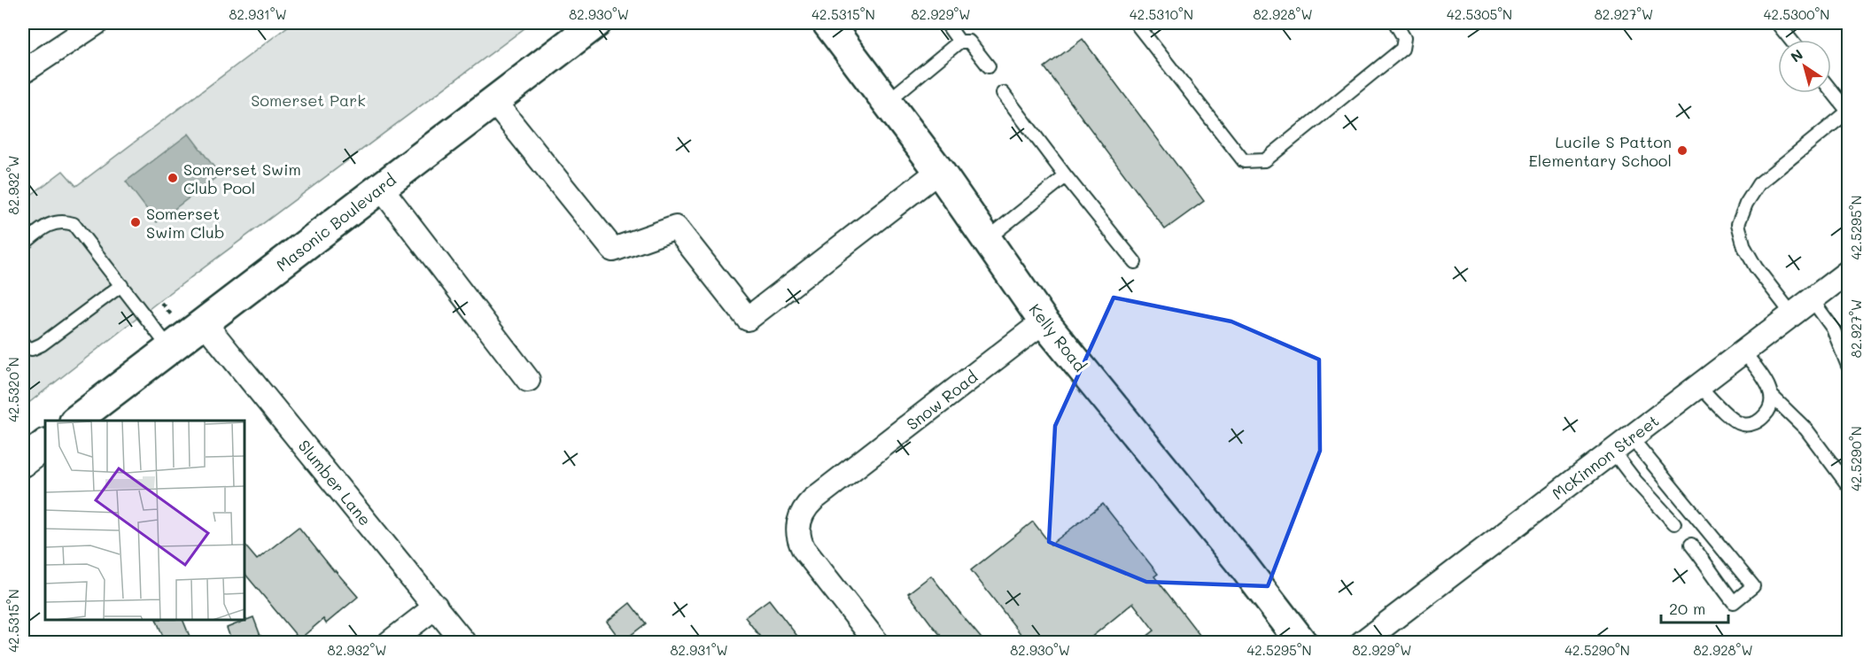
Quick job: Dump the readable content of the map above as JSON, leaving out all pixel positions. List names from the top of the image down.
{
  "streets": {
    "street": [
      "Masonic Boulevard",
      "Kelly Road",
      "Snow Road",
      "McKinnon Street",
      "Slumber Lane"
    ]
  },
  "crossings": [
    ["Masonic Boulevard", "Slumber Lane"],
    ["Kelly Road", "Snow Road"]
  ],
  "parks": ["Somerset Park"],
  "places": ["Lucile S Patton Elementary School", "Somerset Swim Club Pool", "Somerset Swim Club"],
  "scale_bar": "20 m",
  "north": "top left",
  "coordinates": [
    "82.931°W",
    "82.930°W",
    "42.5315°N",
    "82.929°W",
    "42.5310°N",
    "82.928°W",
    "42.5305°N",
    "82.927°W",
    "42.5300°N",
    "82.932°W",
    "42.5295°N",
    "42.5320°N",
    "42.5290°N"
  ]
}
